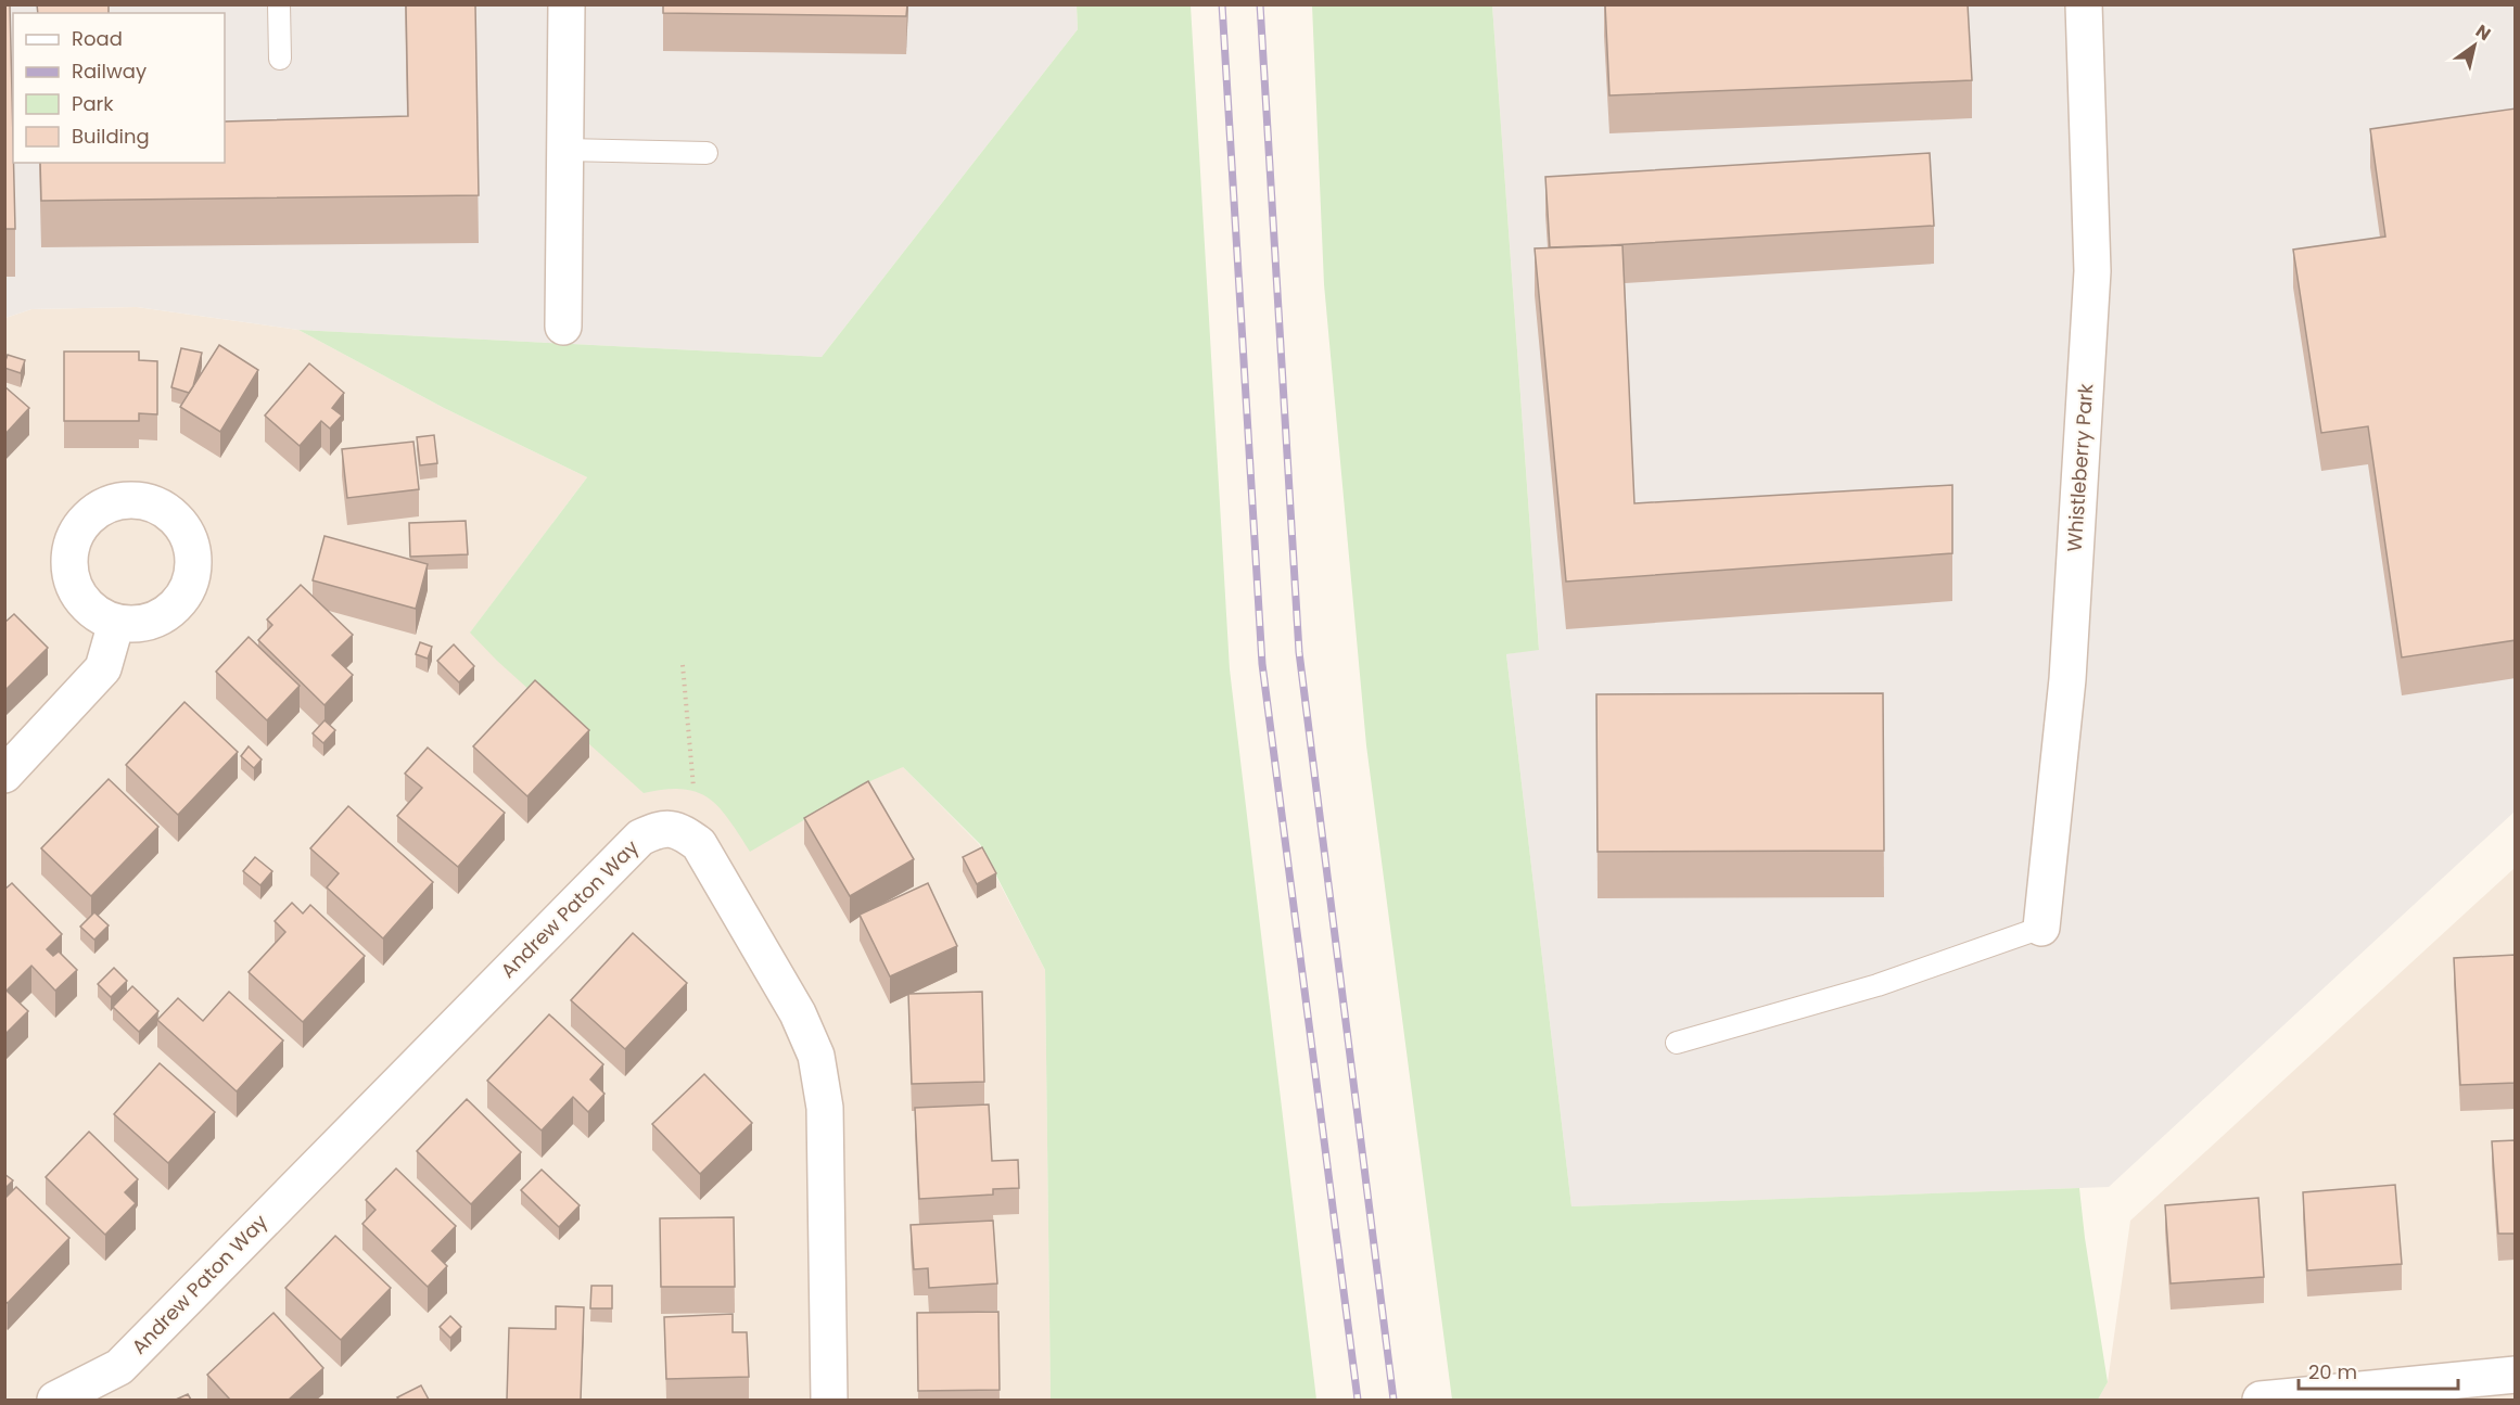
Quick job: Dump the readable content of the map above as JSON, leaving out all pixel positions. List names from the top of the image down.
{
  "streets": {
    "street": ["Whistleberry Park", "Andrew Paton Way"]
  },
  "legend": [
    "Road",
    "Railway",
    "Park",
    "Building"
  ],
  "scale_bar": "20 m",
  "north": "top right"
}
